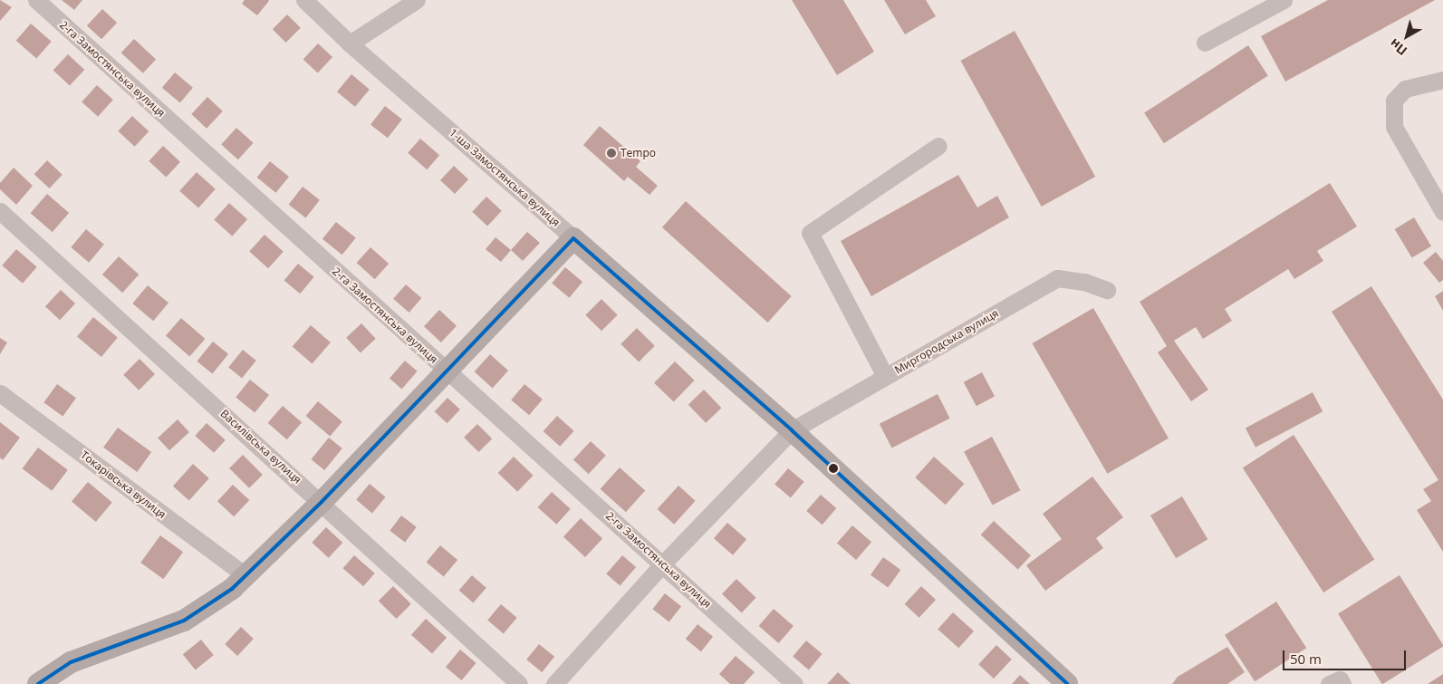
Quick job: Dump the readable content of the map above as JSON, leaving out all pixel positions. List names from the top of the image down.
{
  "streets": {
    "main road": ["1-ша Замостянська вулиця"],
    "street": [
      "2-га Замостянська вулиця",
      "Миргородська вулиця",
      "Василівська вулиця",
      "Токарівська вулиця"
    ]
  },
  "crossings": [
    ["2-га Замостянська вулиця", "Миргородська вулиця"],
    ["1-ша Замостянська вулиця", "Миргородська вулиця"]
  ],
  "places": ["Tempo"],
  "scale_bar": "50 m",
  "north": "bottom left"
}
